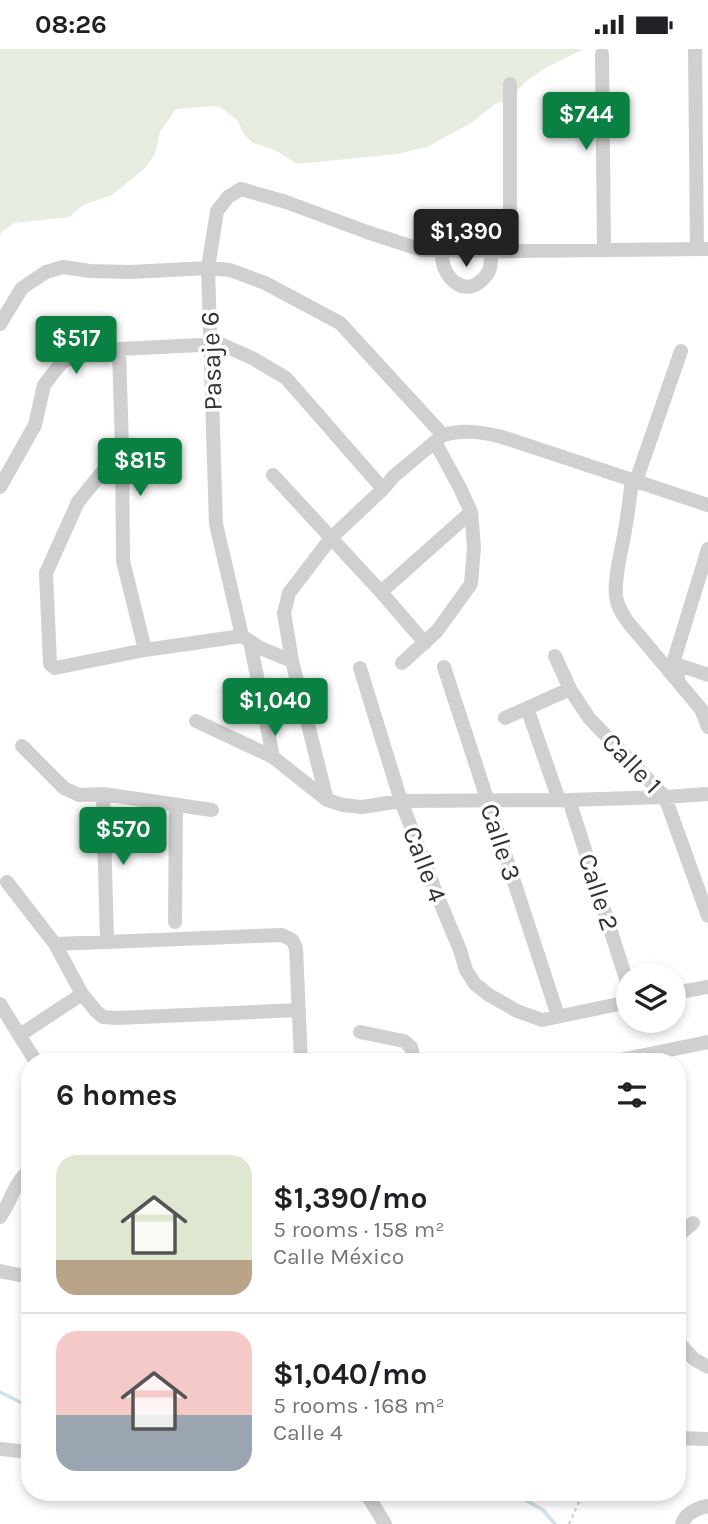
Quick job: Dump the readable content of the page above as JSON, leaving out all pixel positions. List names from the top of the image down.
{
  "streets": {
    "street": [
      "Pasaje 6",
      "Calle 1",
      "Calle 3",
      "Calle 4",
      "Calle 2"
    ]
  },
  "crossings": [
    ["Calle 3", "Calle 4"]
  ],
  "page": {
    "status": "08:26",
    "price": [
      "$744",
      "$1,390",
      "$517",
      "$815",
      "$1,040",
      "$570"
    ],
    "heading": "6 homes",
    "list": [
      {
        "name": "$1,390/mo",
        "note": "5 rooms · 158 m² · Calle México"
      },
      {
        "name": "$1,040/mo",
        "note": "5 rooms · 168 m² · Calle 4"
      }
    ]
  }
}
